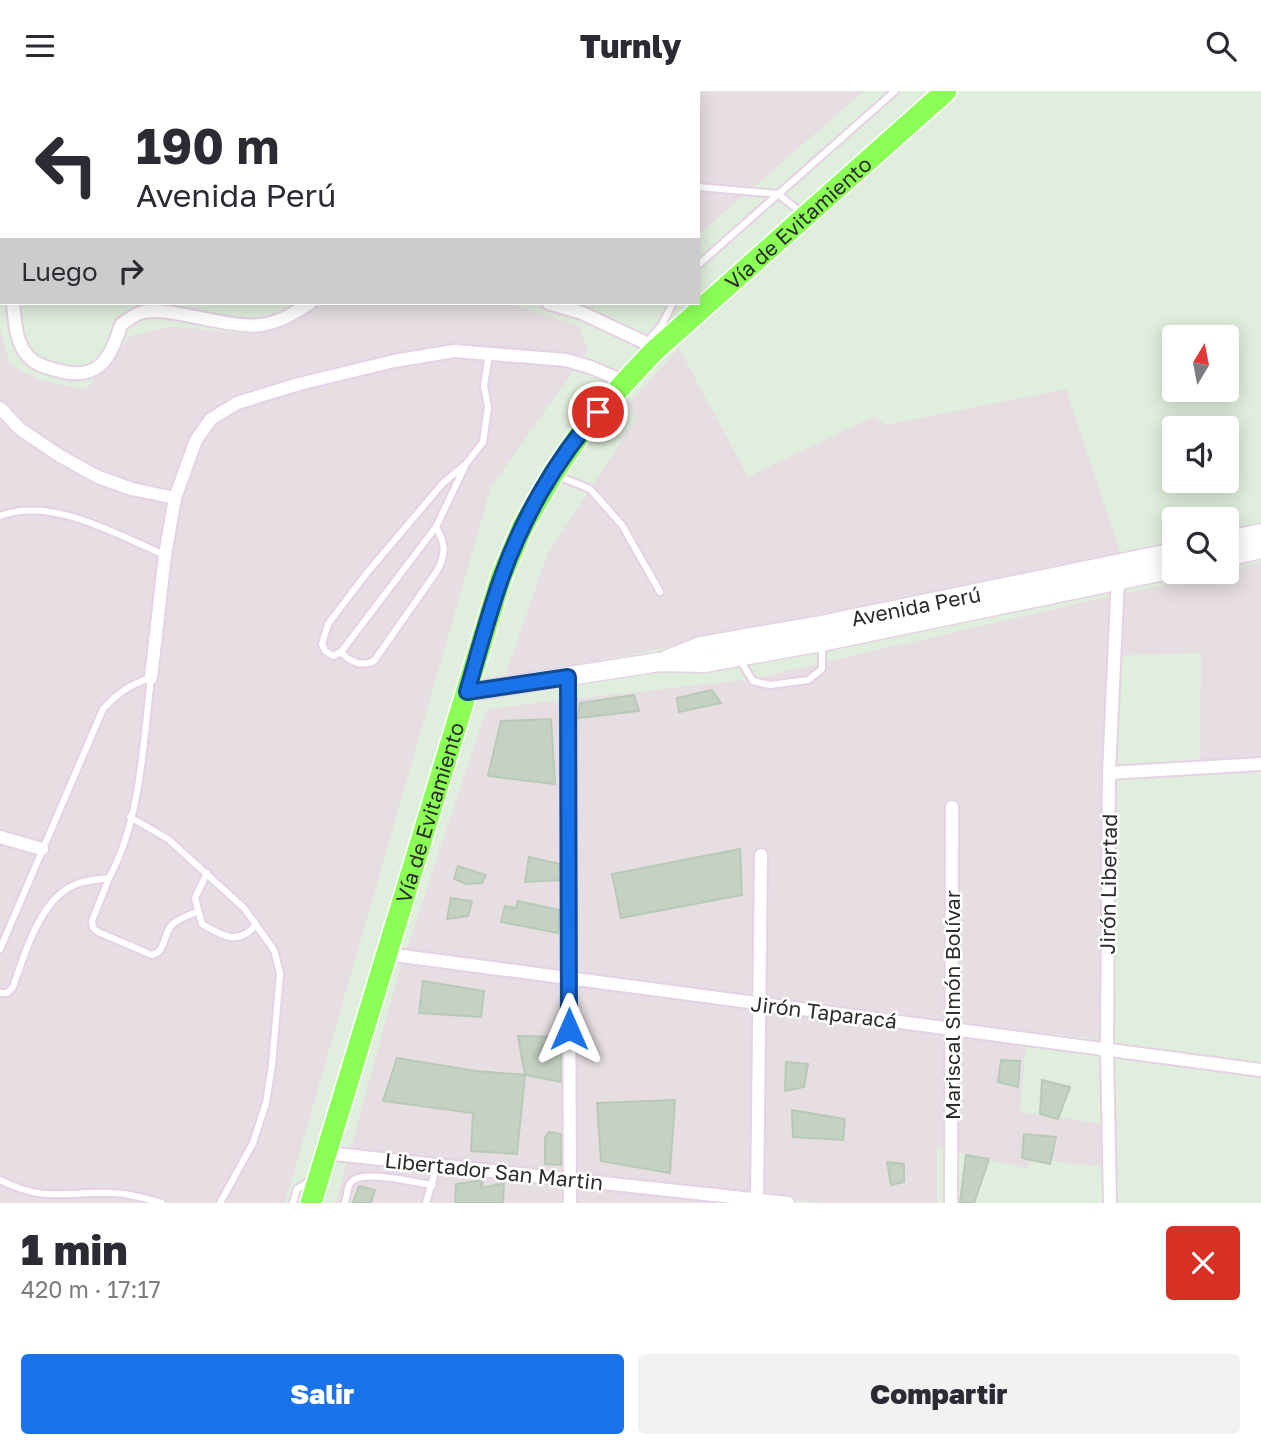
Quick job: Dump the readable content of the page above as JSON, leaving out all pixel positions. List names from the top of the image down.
{
  "streets": {
    "highway": ["Vía de Evitamiento"],
    "main road": ["Avenida Perú"],
    "street": [
      "Jirón Libertad",
      "Mariscal SImón Bolívar",
      "Jirón Taparacá",
      "Libertador San Martin"
    ]
  },
  "crossings": [
    ["Vía de Evitamiento", "Avenida Perú"],
    ["Vía de Evitamiento", "Jirón Taparacá"],
    ["Vía de Evitamiento", "Libertador San Martin"],
    ["Avenida Perú", "Jirón Libertad"],
    ["Jirón Libertad", "Jirón Taparacá"],
    ["Mariscal SImón Bolívar", "Jirón Taparacá"]
  ],
  "north": "top",
  "page": {
    "header": "Turnly",
    "turn": ["190 m", "Avenida Perú"],
    "then": "Luego",
    "heading": ["1 min", "420 m · 17:17"],
    "buttons": ["Salir", "Compartir"]
  }
}
